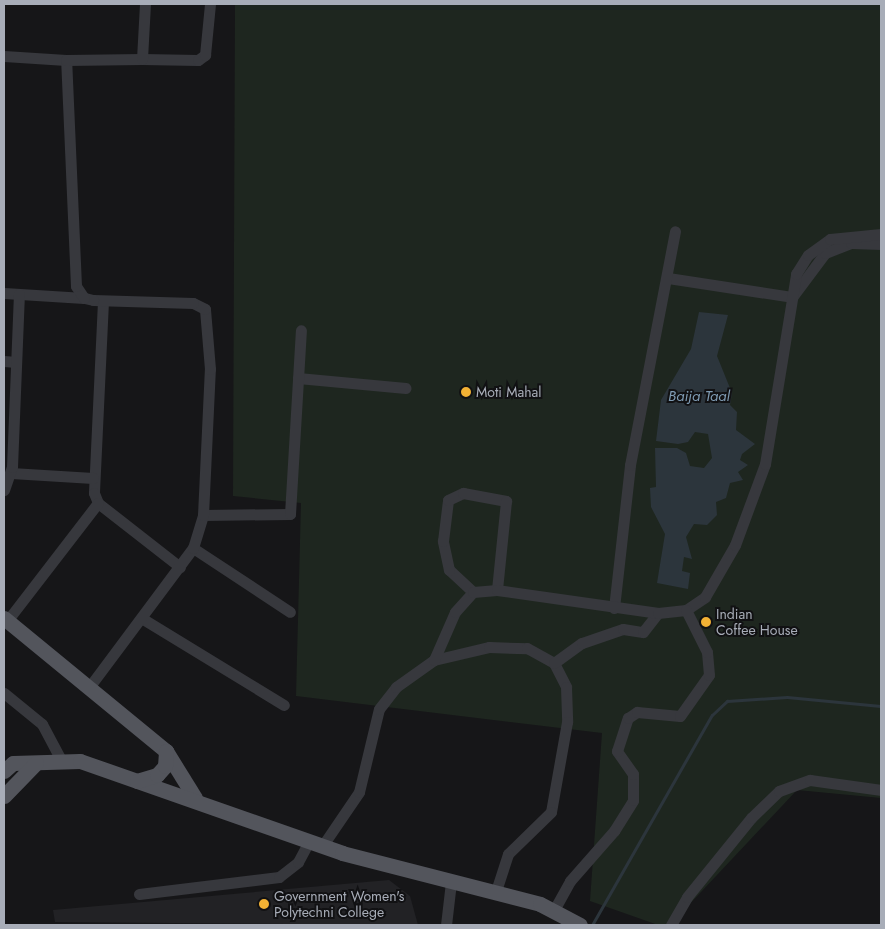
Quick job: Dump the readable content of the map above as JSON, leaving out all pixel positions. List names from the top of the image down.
{
  "water": ["Baija Taal"],
  "places": ["Moti Mahal", "Indian Coffee House", "Government Women's Polytechni College"]
}
